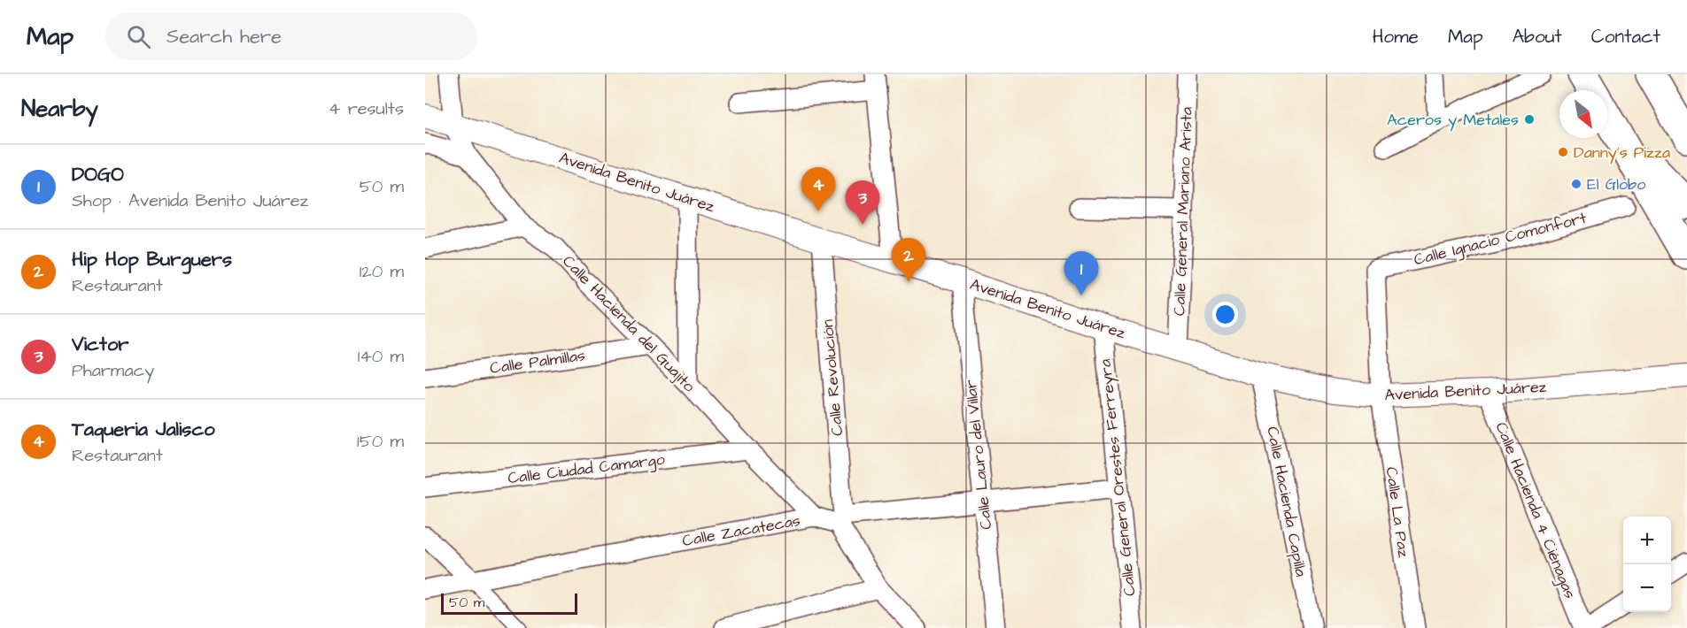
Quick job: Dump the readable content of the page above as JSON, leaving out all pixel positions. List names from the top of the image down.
{
  "streets": {
    "street": [
      "Avenida Benito Juárez",
      "Calle General Mariano Arista",
      "Calle Ignacio Comonfort",
      "Calle Hacienda del Guajito",
      "Calle Palmillas",
      "Calle Revolución",
      "Calle Lauro del Villar",
      "Calle Ciudad Camargo",
      "Calle General Orestes Ferreyra",
      "Calle Hacienda Capilla",
      "Calle Hacienda 4 Ciénagas",
      "Calle La Paz",
      "Calle Zacatecas"
    ]
  },
  "crossings": [
    ["Avenida Benito Juárez", "Calle General Mariano Arista"],
    ["Avenida Benito Juárez", "Calle Hacienda del Guajito"],
    ["Avenida Benito Juárez", "Calle Revolución"],
    ["Avenida Benito Juárez", "Calle Lauro del Villar"],
    ["Avenida Benito Juárez", "Calle General Orestes Ferreyra"],
    ["Avenida Benito Juárez", "Calle Hacienda Capilla"],
    ["Avenida Benito Juárez", "Calle Hacienda 4 Ciénagas"],
    ["Avenida Benito Juárez", "Calle La Paz"],
    ["Calle Ignacio Comonfort", "Calle La Paz"],
    ["Calle Hacienda del Guajito", "Calle Palmillas"],
    ["Calle Hacienda del Guajito", "Calle Ciudad Camargo"],
    ["Calle Hacienda del Guajito", "Calle Zacatecas"],
    ["Calle Revolución", "Calle Zacatecas"],
    ["Calle Lauro del Villar", "Calle Zacatecas"],
    ["Calle General Orestes Ferreyra", "Calle Zacatecas"]
  ],
  "places": ["Aceros y Metales", "Danny's Pizza", "El Globo"],
  "scale_bar": "50 m",
  "north": "bottom right",
  "page": {
    "header": "Map",
    "search": "Search here",
    "nav": [
      "Home",
      "Map",
      "About",
      "Contact"
    ],
    "heading": ["Nearby", "4 results"],
    "list": [
      {
        "mark": "1",
        "name": "DOGO",
        "note": "Shop · Avenida Benito Juárez",
        "value": "50 m"
      },
      {
        "mark": "2",
        "name": "Hip Hop Burguers",
        "note": "Restaurant",
        "value": "120 m"
      },
      {
        "mark": "3",
        "name": "Victor",
        "note": "Pharmacy",
        "value": "140 m"
      },
      {
        "mark": "4",
        "name": "Taqueria Jalisco",
        "note": "Restaurant",
        "value": "150 m"
      }
    ],
    "pins": [
      "4",
      "3",
      "2",
      "1"
    ],
    "map_buttons": ["+", "−"],
    "scale": "50 m"
  }
}
